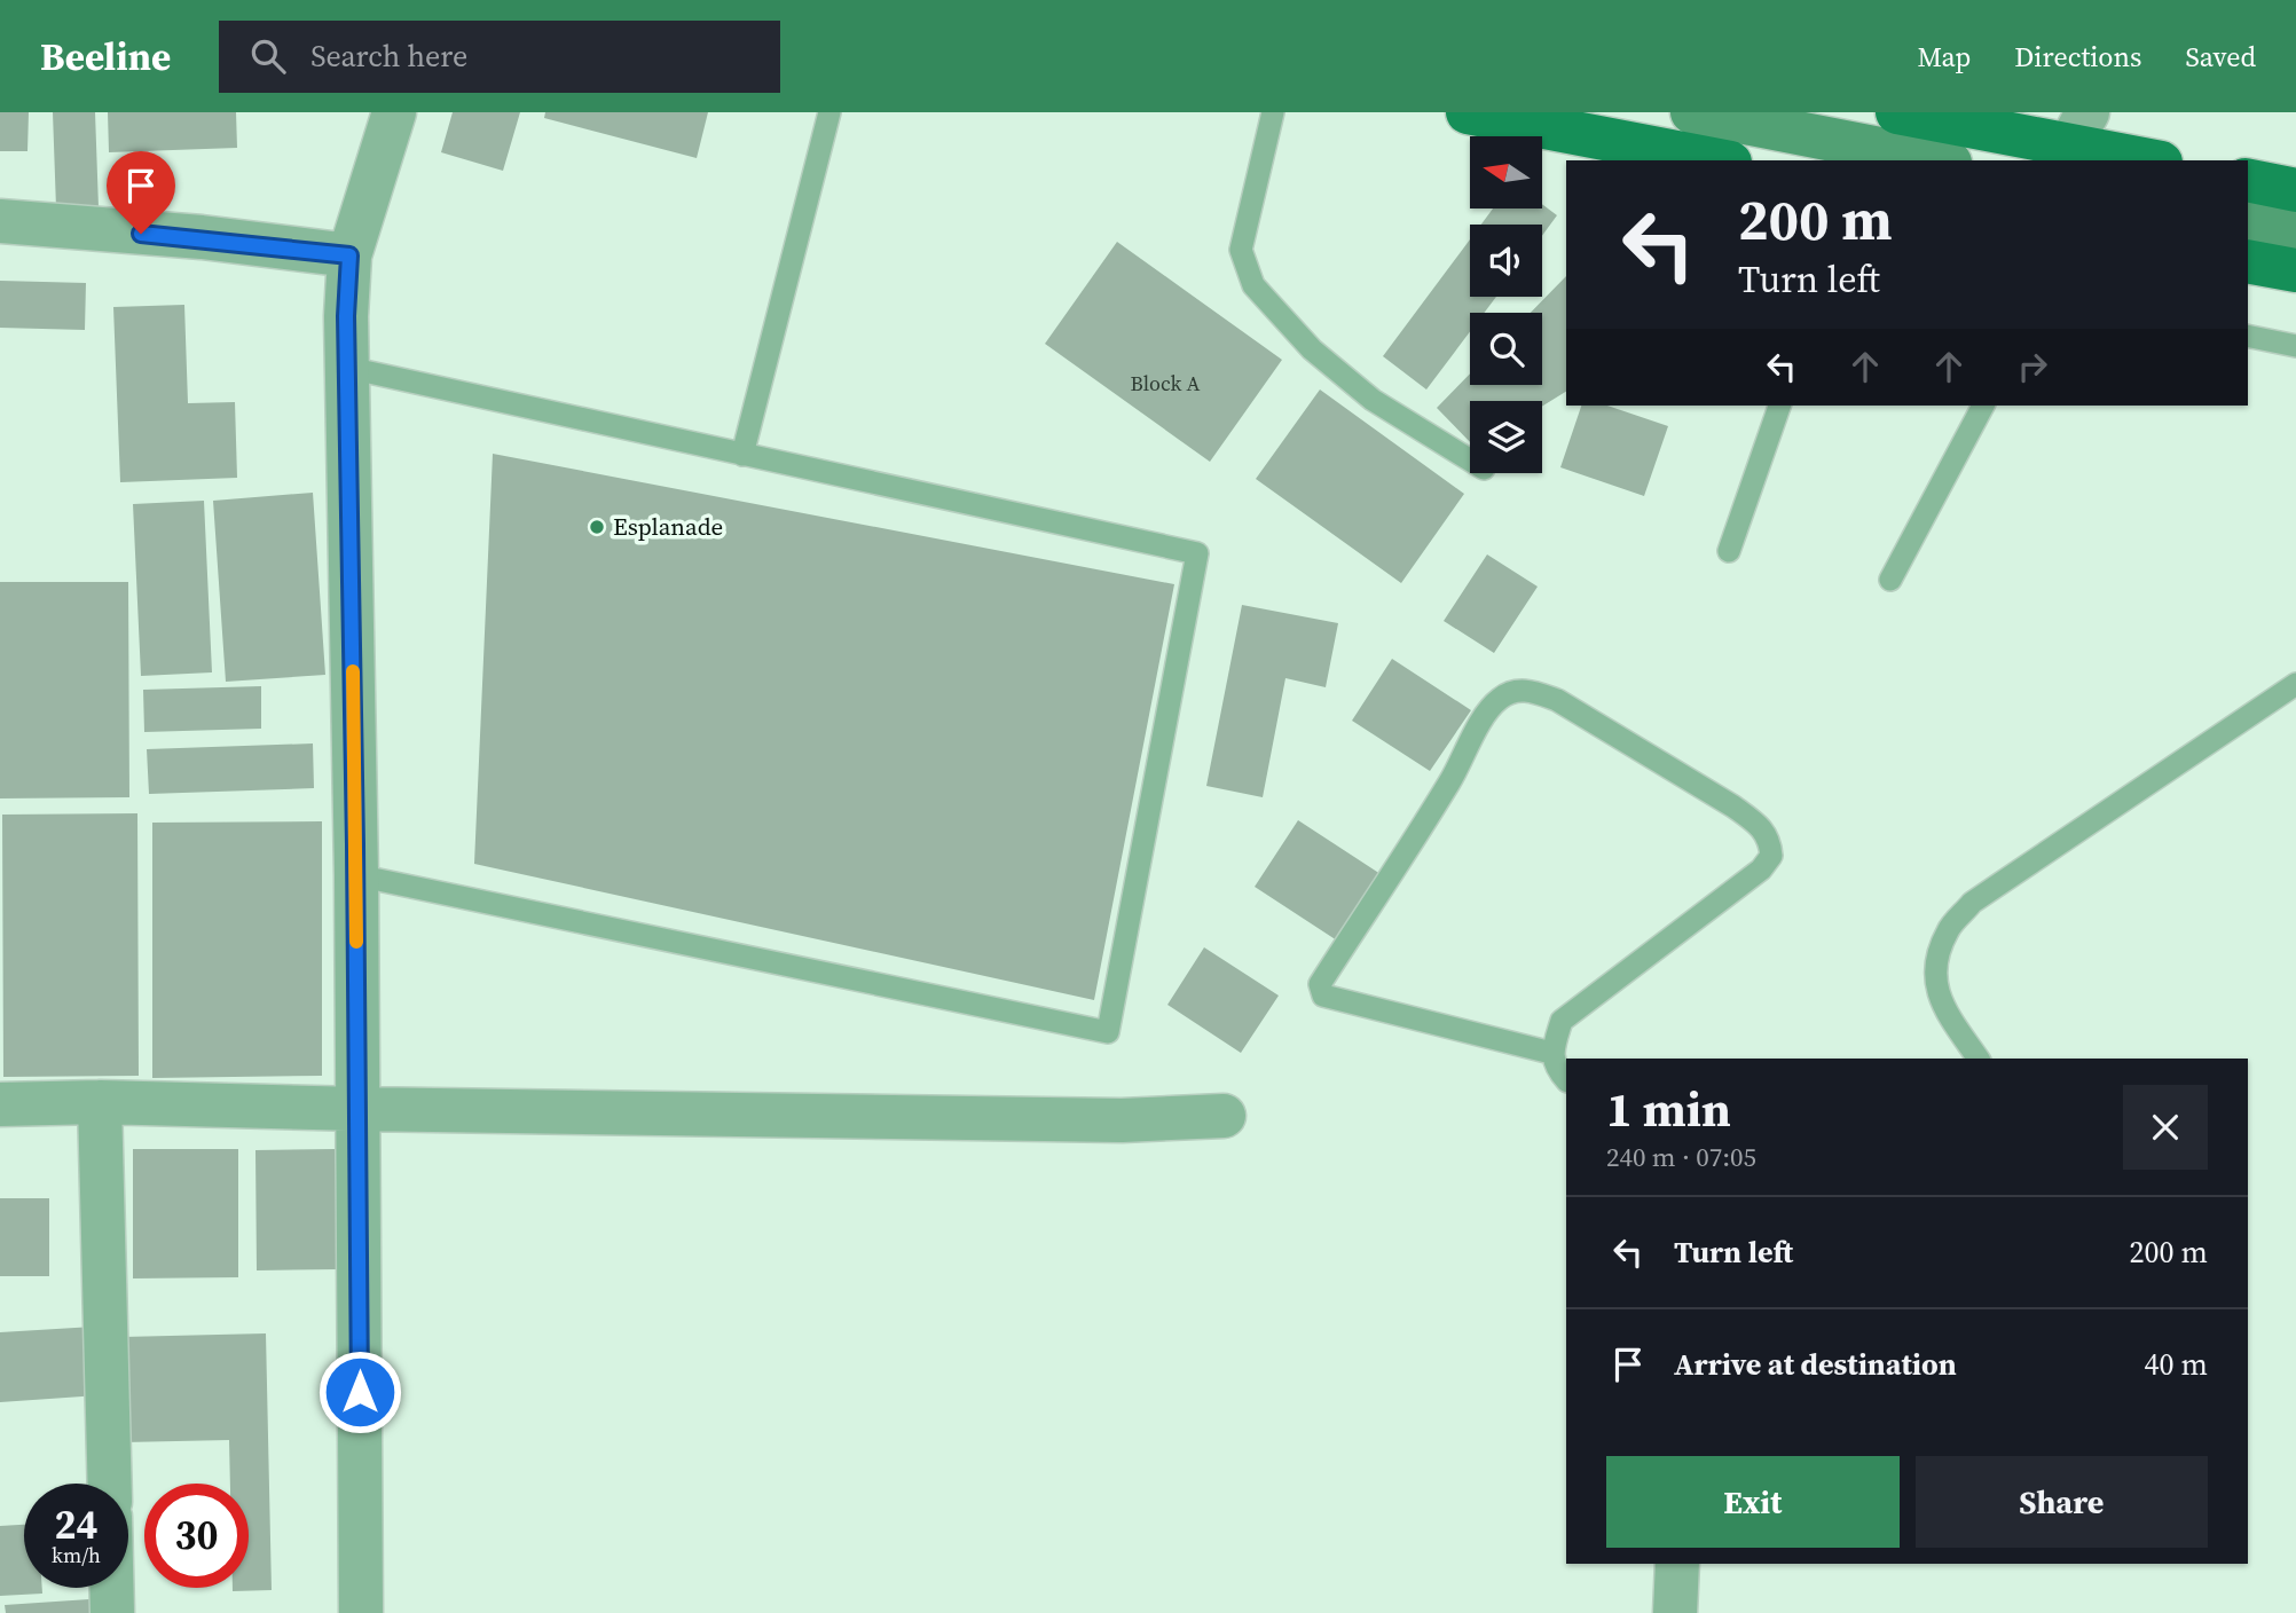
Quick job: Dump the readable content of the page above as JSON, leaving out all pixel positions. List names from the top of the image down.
{
  "places": ["Esplanade"],
  "house_numbers": ["Block A"],
  "north": "left",
  "page": {
    "header": "Beeline",
    "search": "Search here",
    "nav": ["Map", "Directions", "Saved"],
    "turn": ["200 m", "Turn left"],
    "heading": ["1 min", "240 m · 07:05"],
    "list": [
      {
        "name": "Turn left",
        "value": "200 m"
      },
      {
        "name": "Arrive at destination",
        "value": "40 m"
      }
    ],
    "buttons": ["Exit", "Share"],
    "speed": "24 km/h",
    "limit": "30"
  }
}
